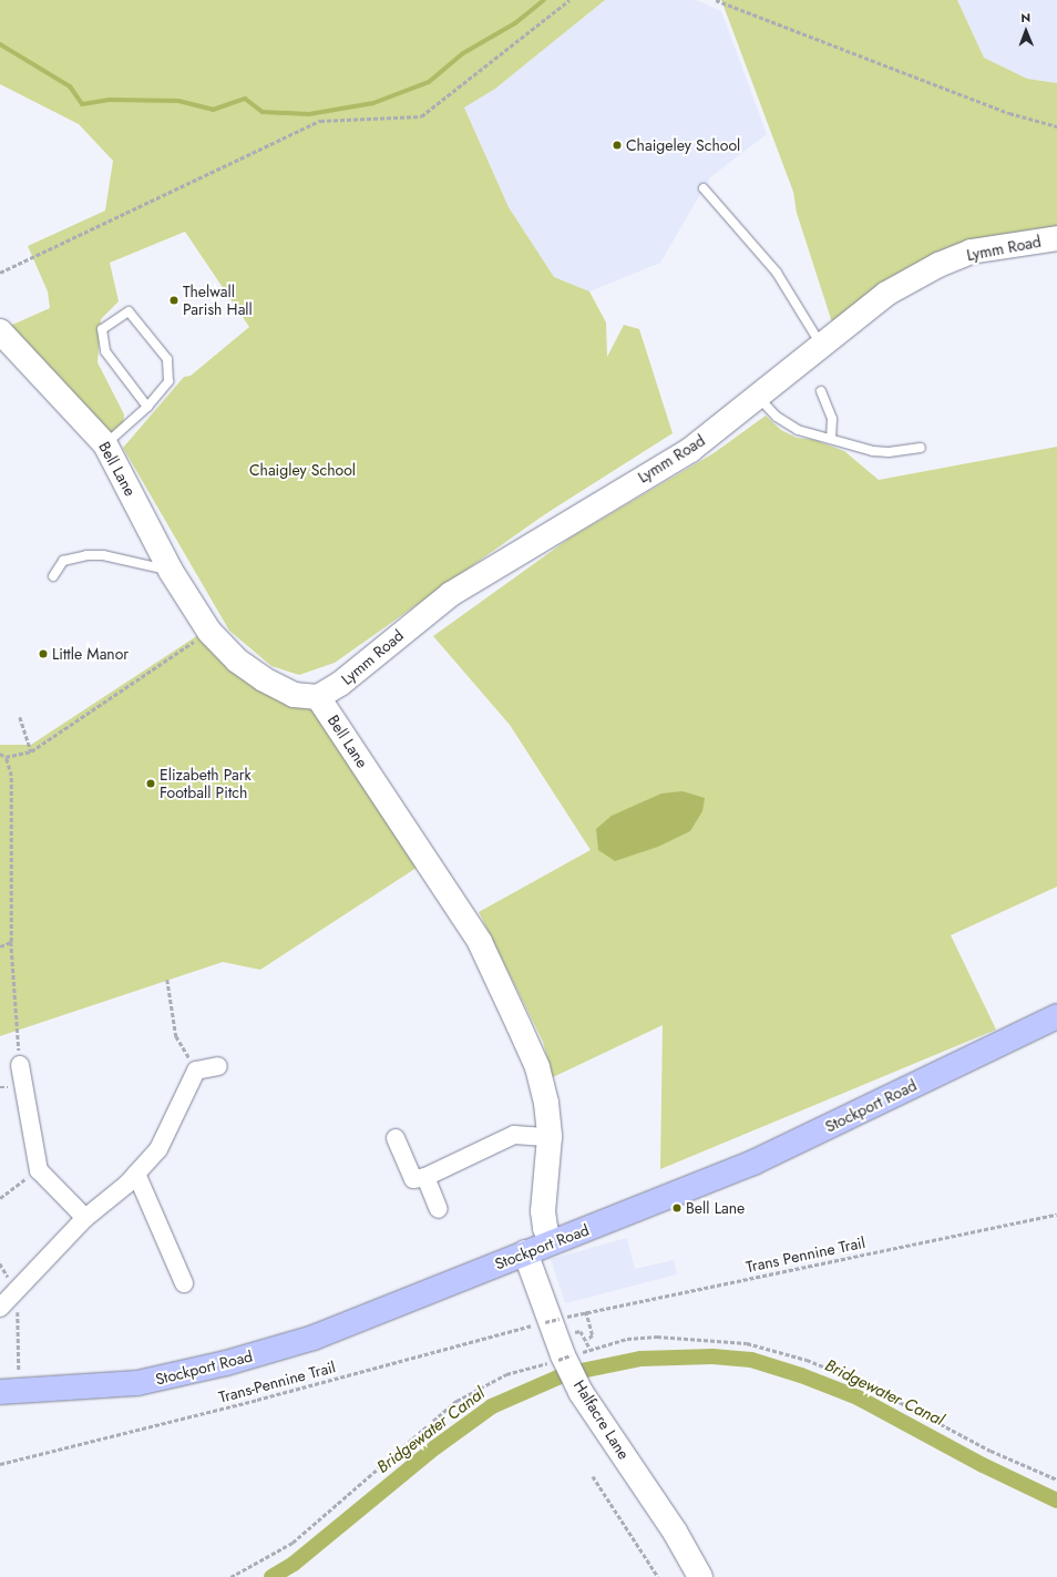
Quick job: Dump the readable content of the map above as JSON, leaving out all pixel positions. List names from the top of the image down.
{
  "streets": {
    "main road": [
      "Lymm Road",
      "Bell Lane",
      "Stockport Road",
      "Halfacre Lane"
    ],
    "path": ["Trans Pennine Trail", "Trans-Pennine Trail"]
  },
  "crossings": [
    ["Lymm Road", "Bell Lane"],
    ["Bell Lane", "Stockport Road"],
    ["Stockport Road", "Halfacre Lane"],
    ["Trans Pennine Trail", "Trans-Pennine Trail"]
  ],
  "water": ["Bridgewater Canal"],
  "parks": ["Chaigley School"],
  "places": [
    "Chaigeley School",
    "Thelwall Parish Hall",
    "Little Manor",
    "Elizabeth Park Football Pitch",
    "Bell Lane"
  ],
  "north": "top"
}
